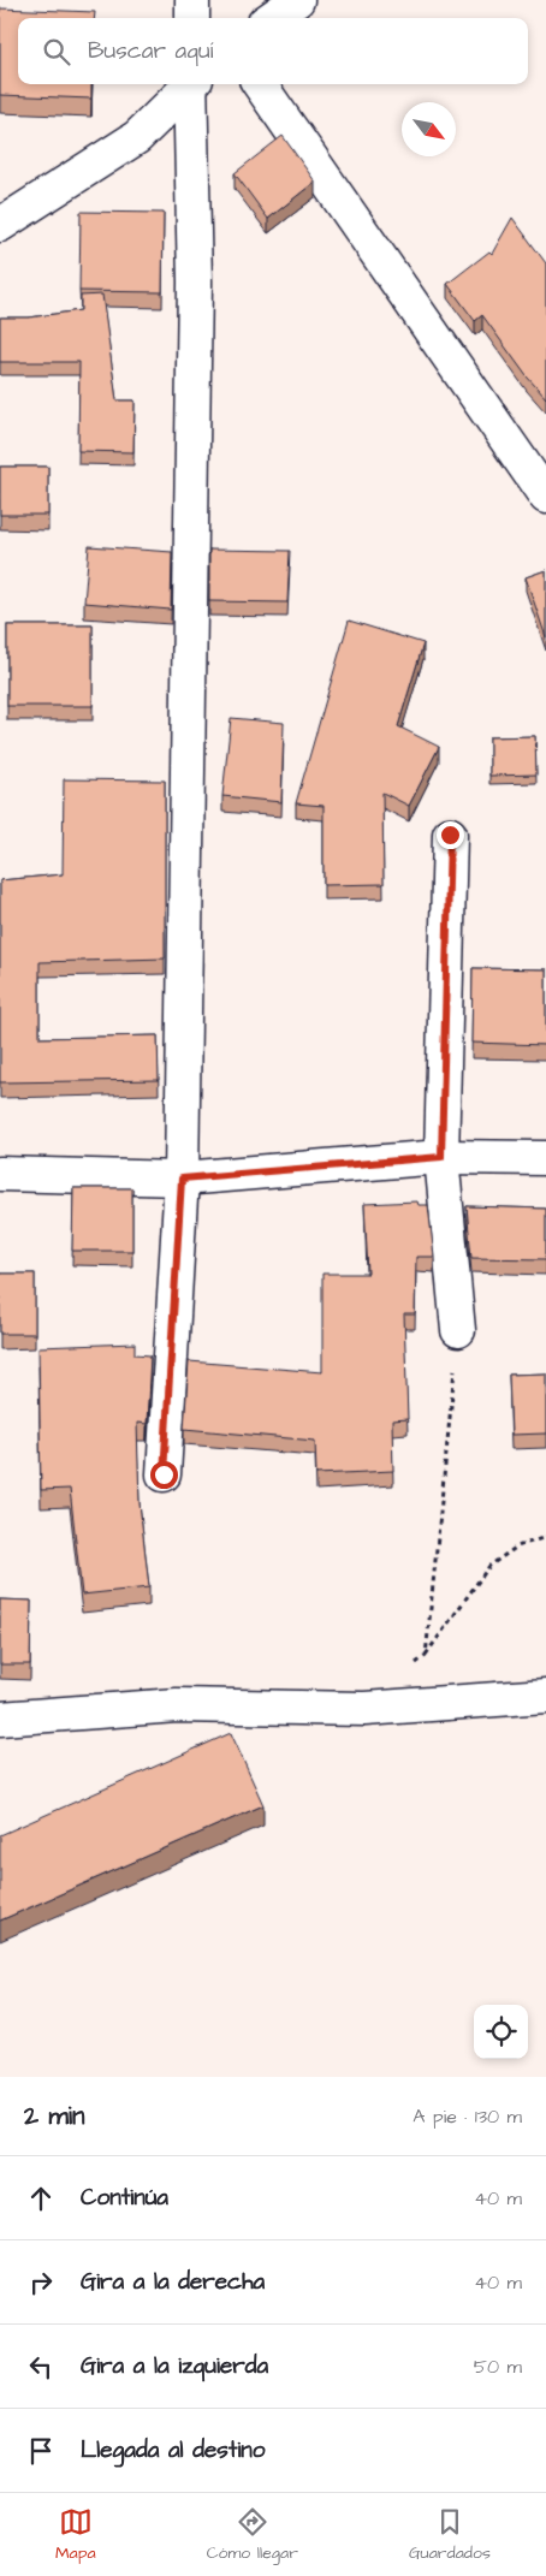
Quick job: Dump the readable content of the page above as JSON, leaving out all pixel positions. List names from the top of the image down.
{
  "north": "bottom right",
  "page": {
    "search": "Buscar aquí",
    "heading": ["2 min", "A pie · 130 m"],
    "list": [
      ["Continúa", "40 m"],
      ["Gira a la derecha", "40 m"],
      ["Gira a la izquierda", "50 m"],
      "Llegada al destino"
    ],
    "nav": ["Mapa", "Cómo llegar", "Guardados"]
  }
}
